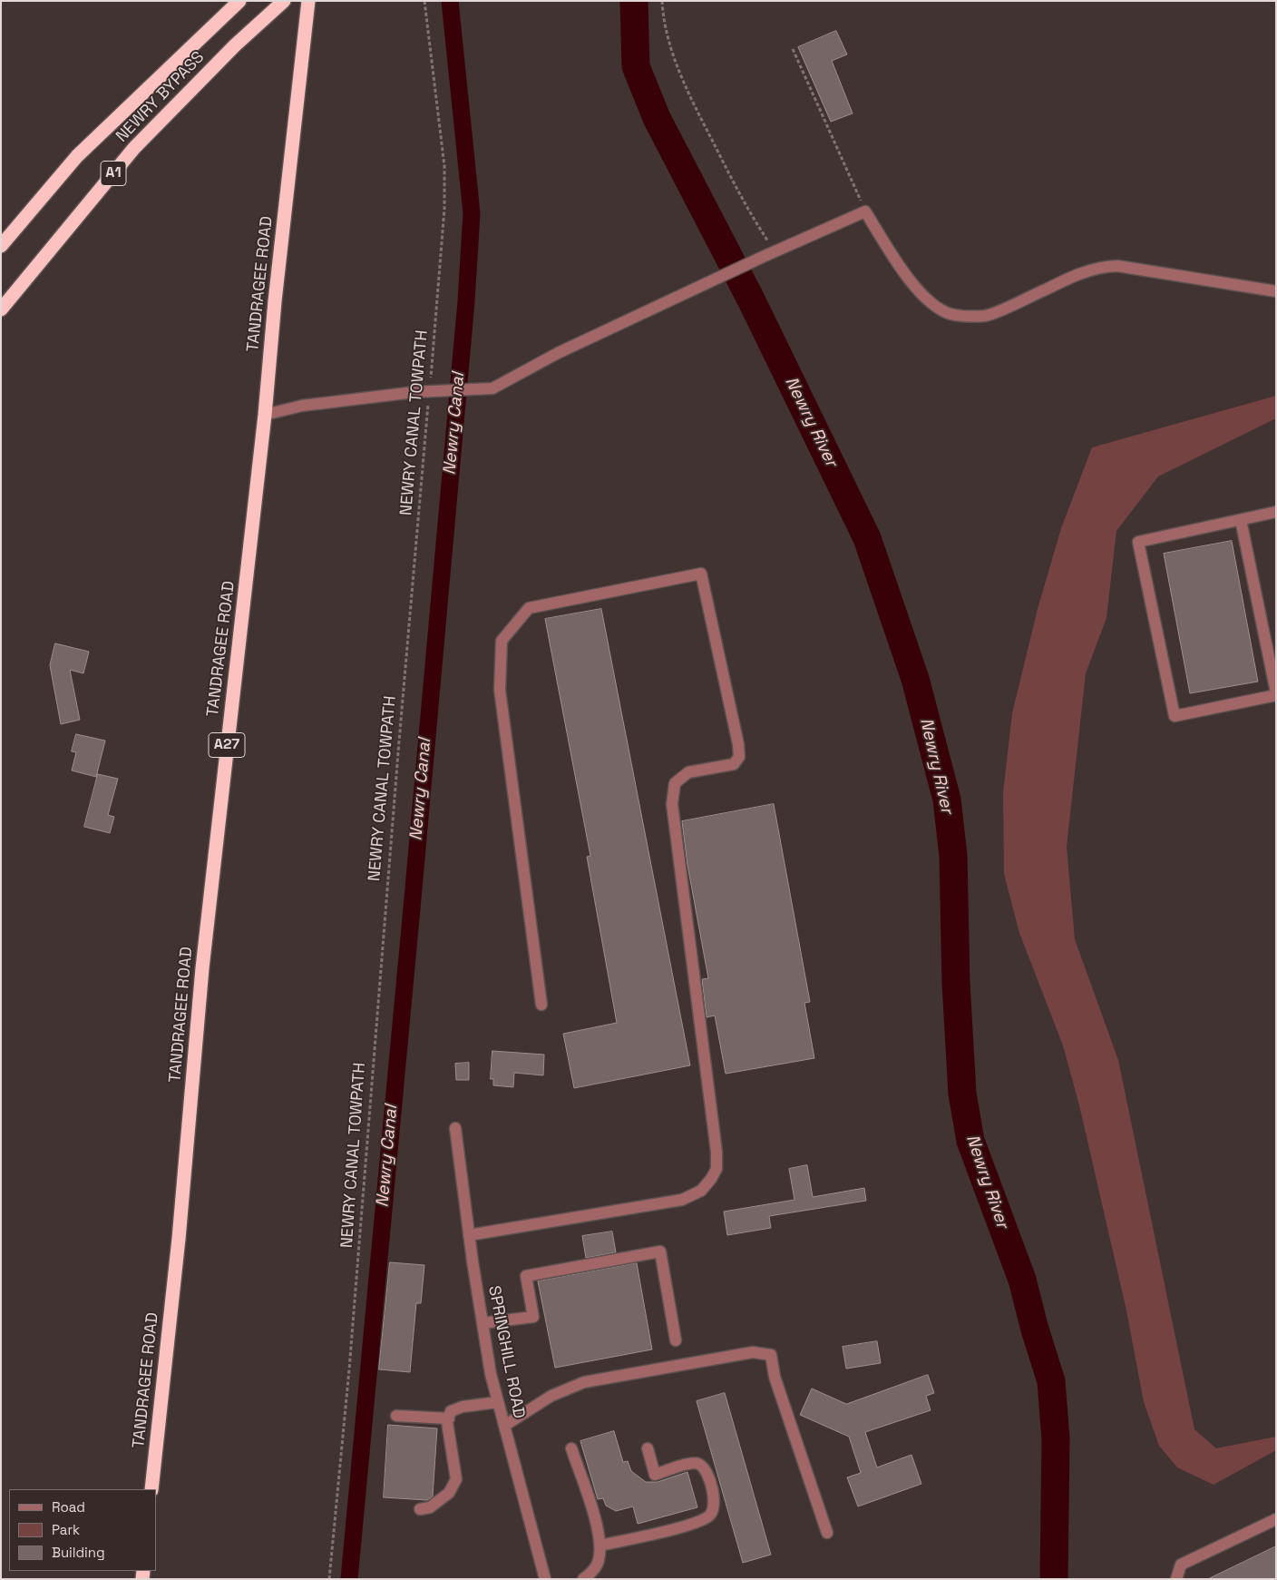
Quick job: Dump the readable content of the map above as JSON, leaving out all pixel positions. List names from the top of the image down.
{
  "streets": {
    "highway": [
      "NEWRY BYPASS",
      "A1",
      "TANDRAGEE ROAD",
      "A27"
    ],
    "street": ["SPRINGHILL ROAD"],
    "path": ["NEWRY CANAL TOWPATH"]
  },
  "water": ["Newry River", "Newry Canal"],
  "legend": ["Road", "Park", "Building"]
}
